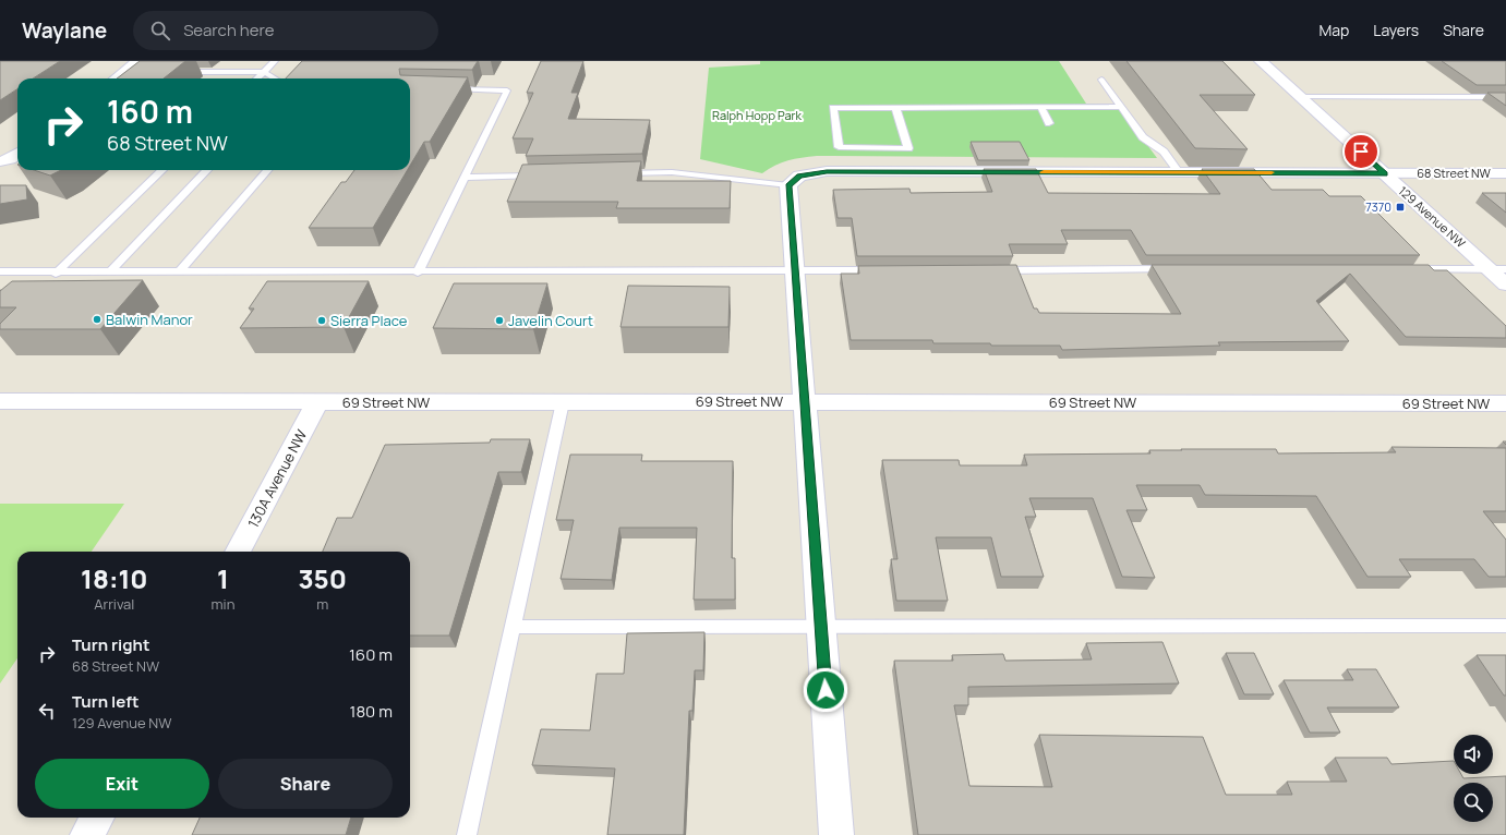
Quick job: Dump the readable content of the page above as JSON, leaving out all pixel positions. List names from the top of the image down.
{
  "streets": {
    "street": [
      "68 Street NW",
      "129 Avenue NW",
      "69 Street NW",
      "130A Avenue NW"
    ]
  },
  "crossings": [
    ["68 Street NW", "129 Avenue NW"],
    ["69 Street NW", "130A Avenue NW"]
  ],
  "parks": ["Ralph Hopp Park"],
  "places": {
    "transit": ["7370"],
    "other": ["Balwin Manor", "Sierra Place", "Javelin Court"]
  },
  "page": {
    "header": "Waylane",
    "search": "Search here",
    "nav": ["Map", "Layers", "Share"],
    "turn": ["160 m", "68 Street NW"],
    "eta": [
      "18:10",
      "Arrival",
      "1",
      "min",
      "350",
      "m"
    ],
    "list": [
      {
        "name": "Turn right",
        "note": "68 Street NW",
        "value": "160 m"
      },
      {
        "name": "Turn left",
        "note": "129 Avenue NW",
        "value": "180 m"
      }
    ],
    "buttons": ["Exit", "Share"]
  }
}
